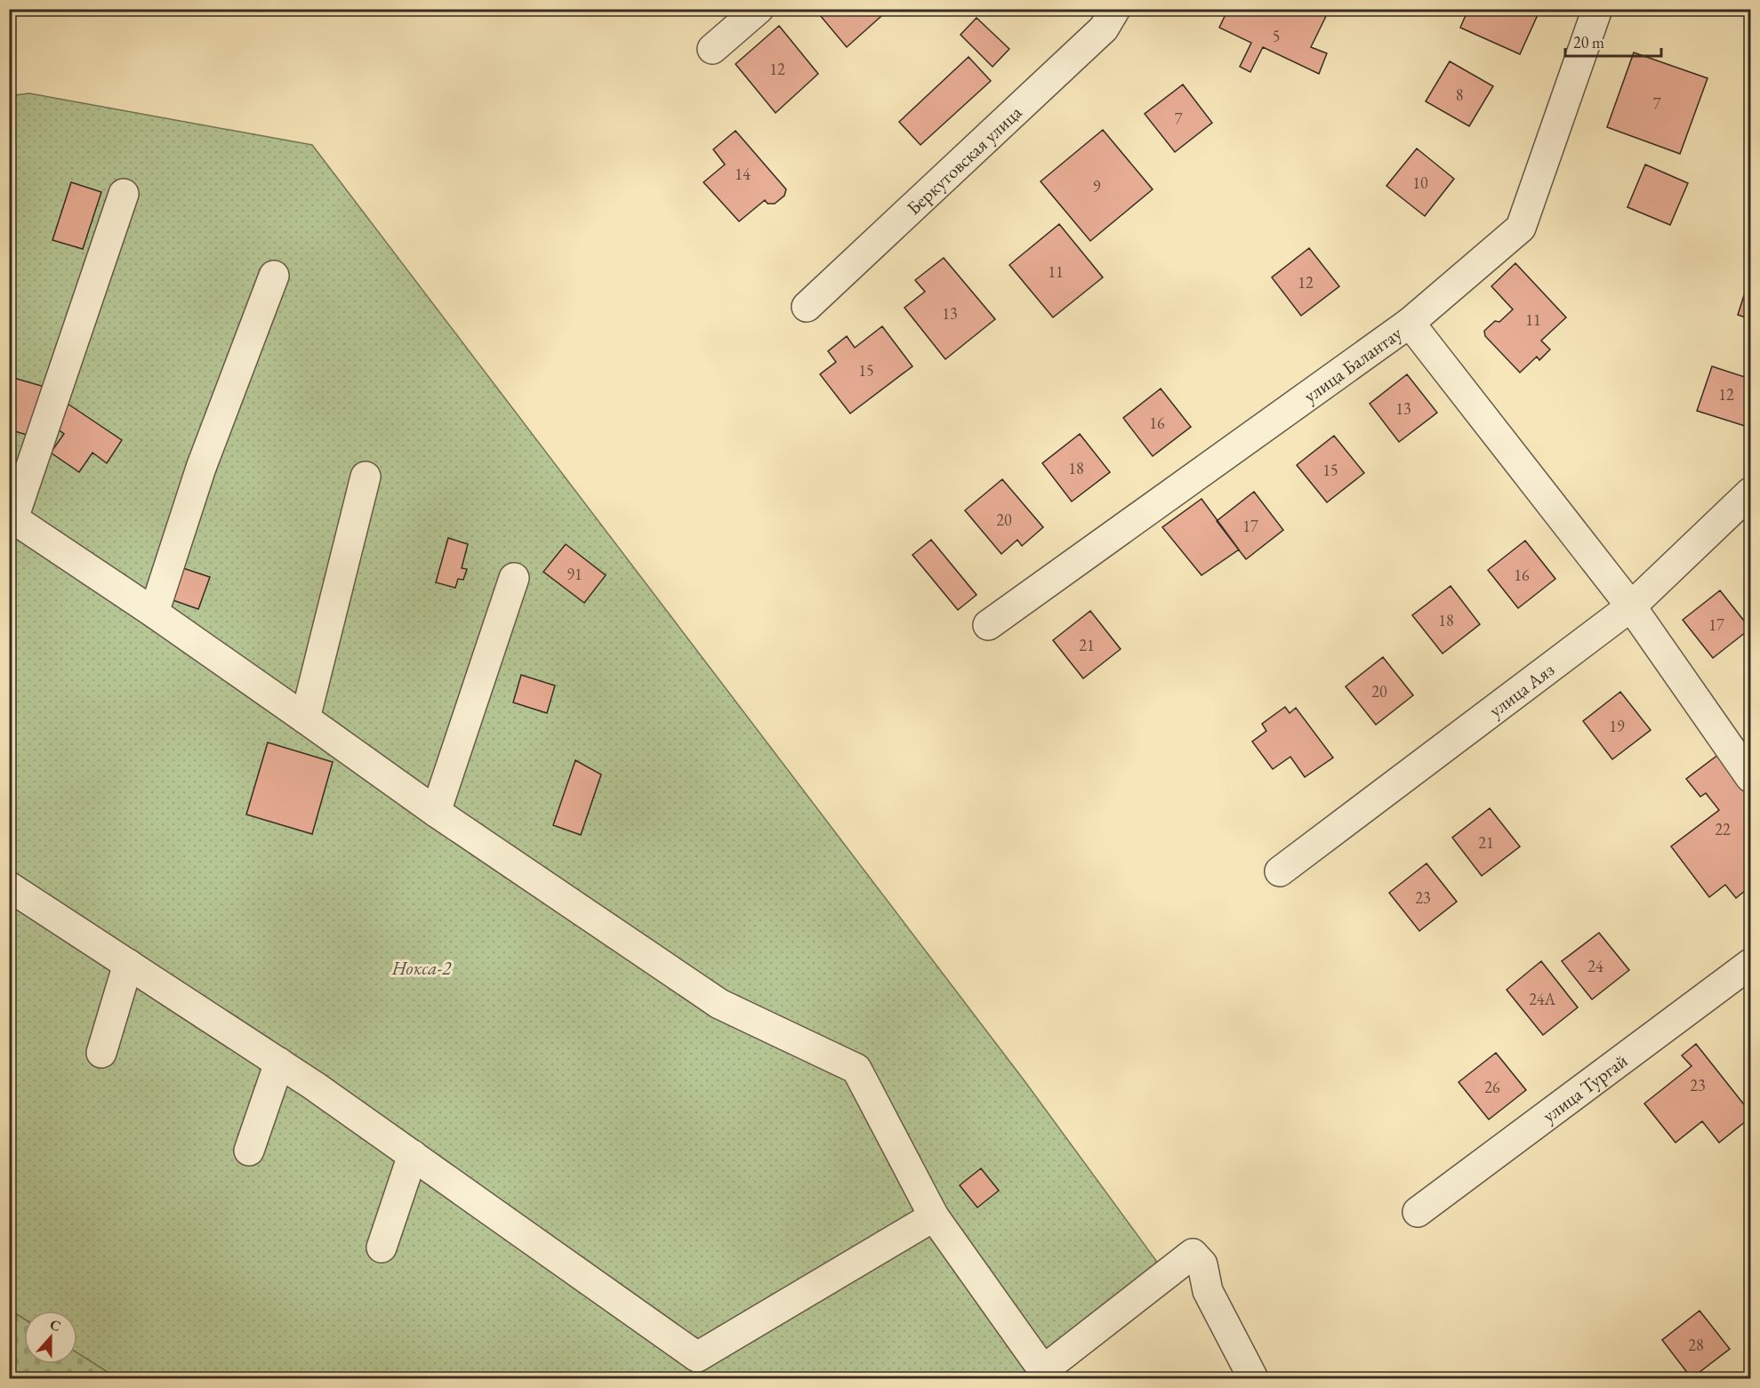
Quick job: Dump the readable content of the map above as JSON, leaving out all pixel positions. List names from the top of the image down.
{
  "streets": {
    "street": [
      "Беркутовская улица",
      "улица Балантау",
      "улица Аяз",
      "улица Тургай"
    ]
  },
  "parks": ["Нокса-2"],
  "house_numbers": [
    "5",
    "12",
    "8",
    "7",
    "7",
    "14",
    "10",
    "9",
    "11",
    "12",
    "13",
    "11",
    "15",
    "12",
    "13",
    "16",
    "18",
    "15",
    "20",
    "17",
    "91",
    "16",
    "18",
    "17",
    "21",
    "20",
    "19",
    "22",
    "21",
    "23",
    "24",
    "24А",
    "23",
    "26",
    "28"
  ],
  "scale_bar": "20 m",
  "north": "top"
}
